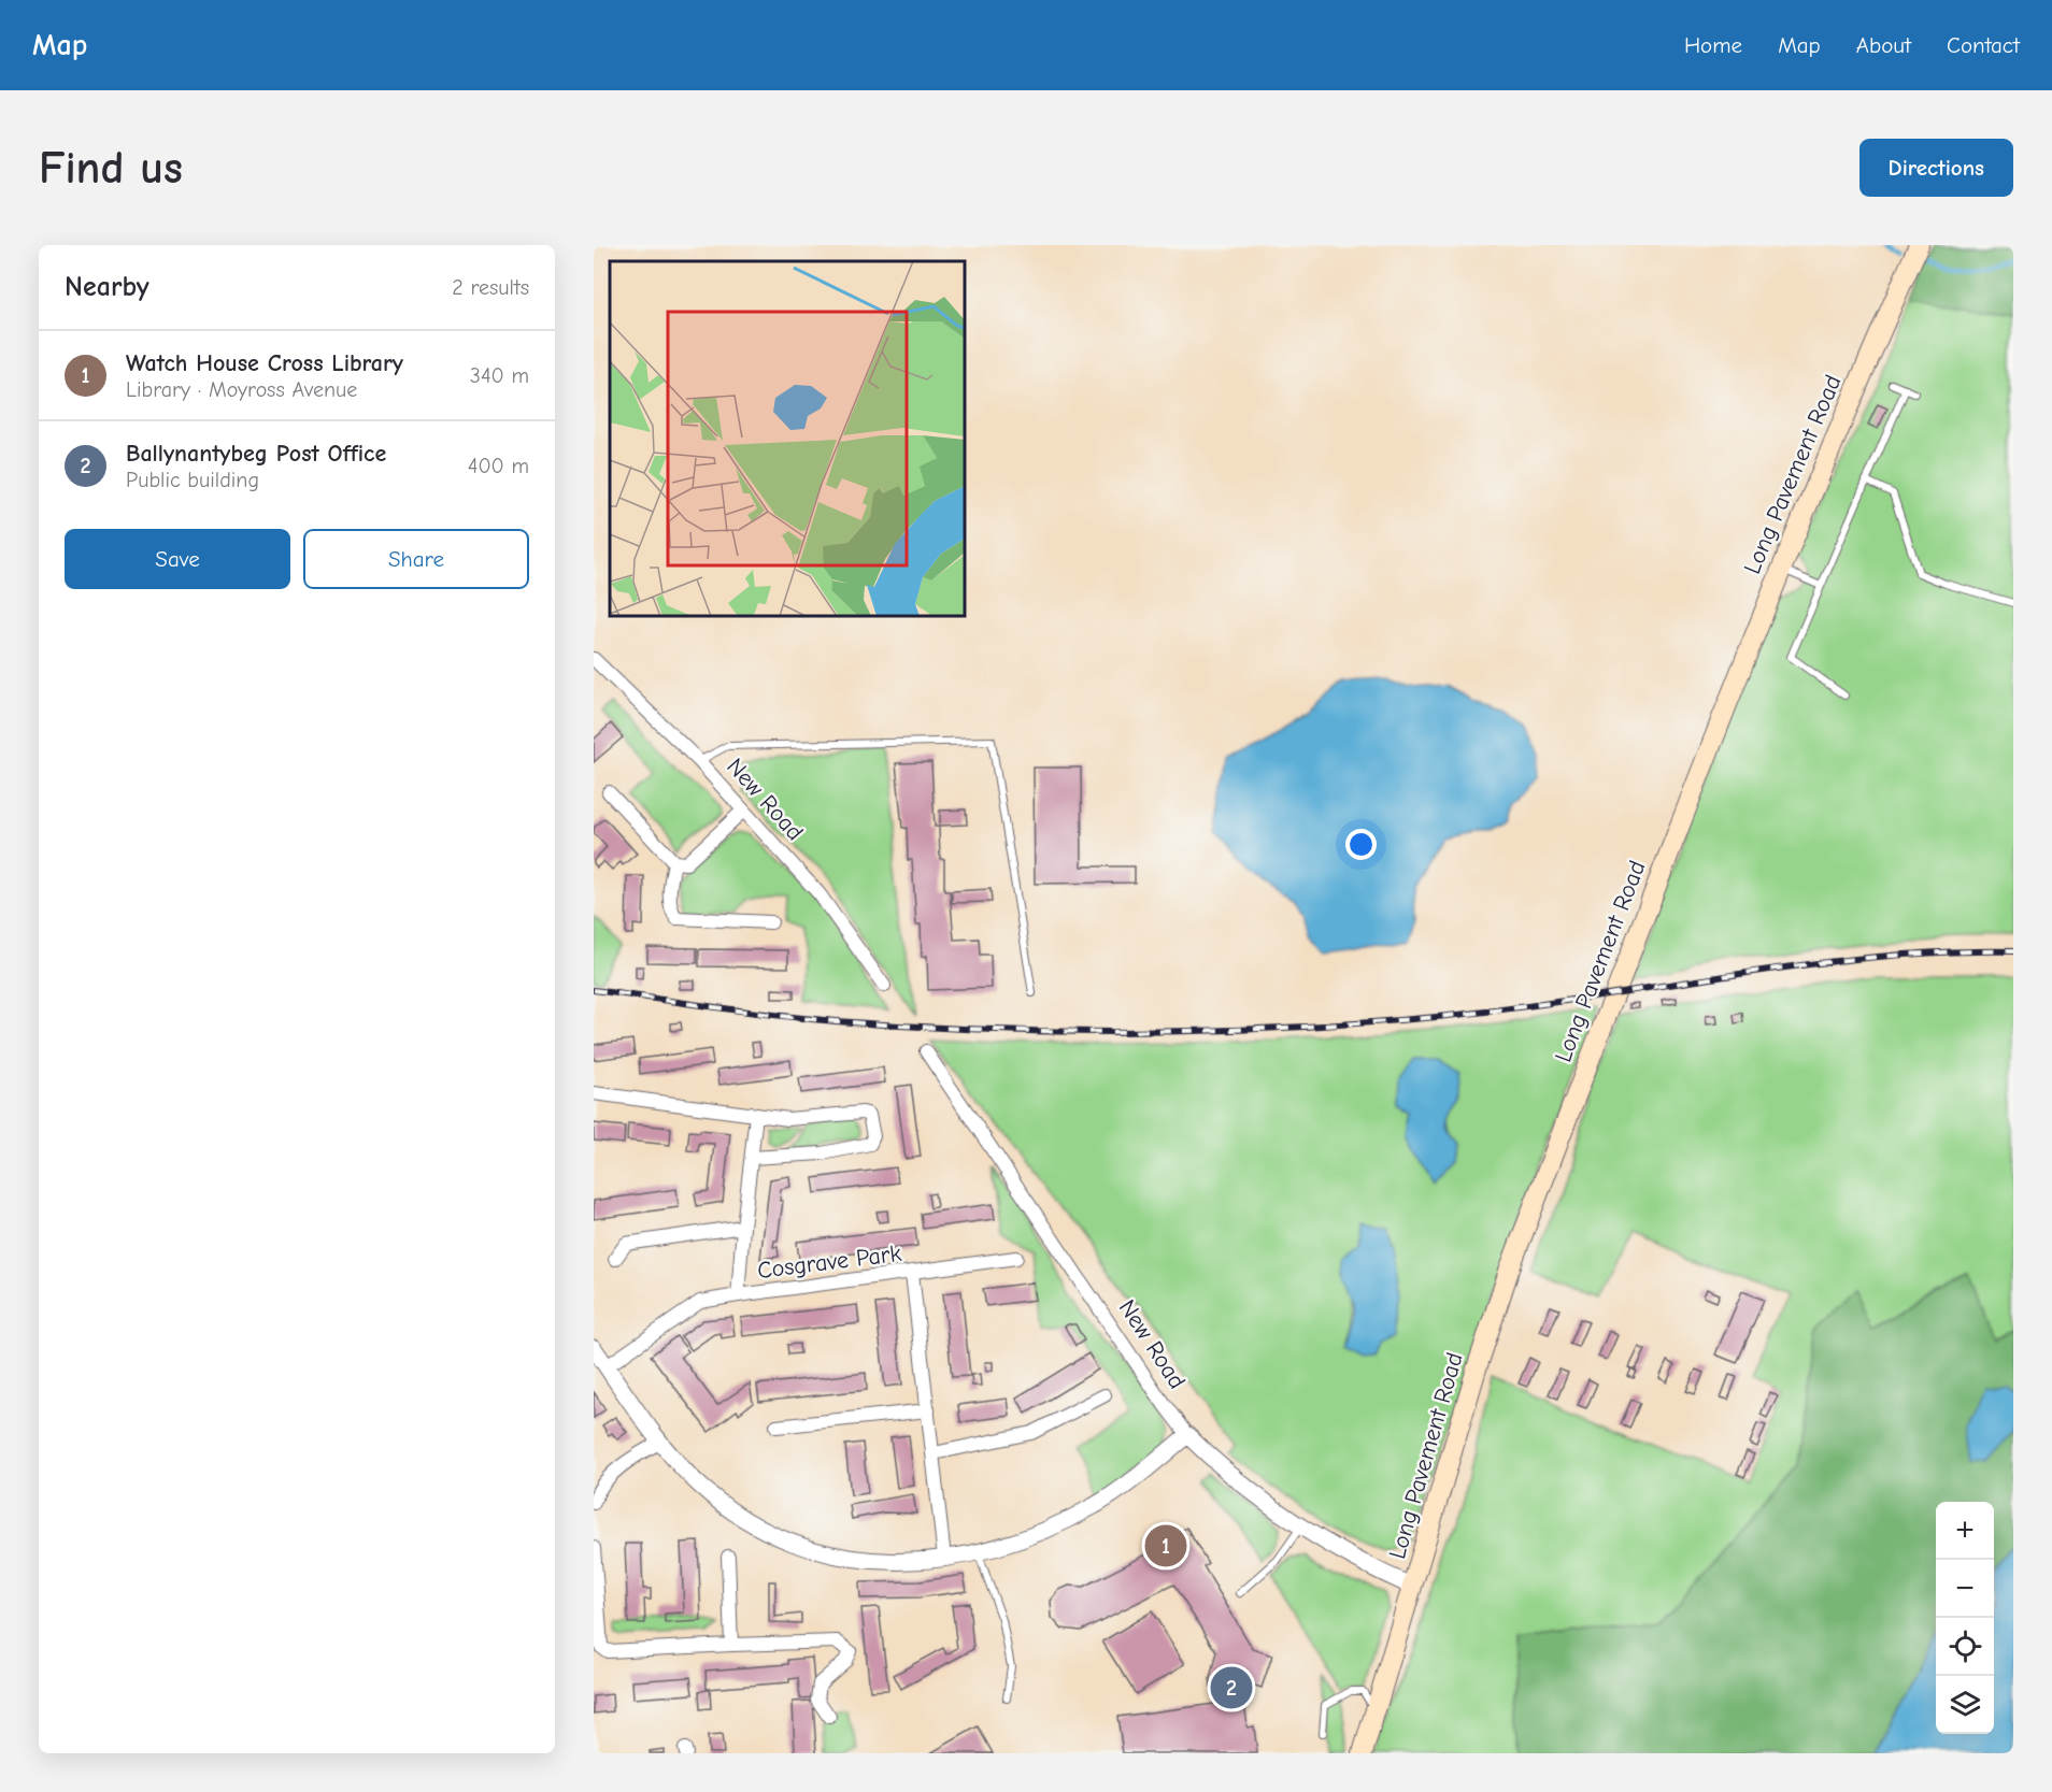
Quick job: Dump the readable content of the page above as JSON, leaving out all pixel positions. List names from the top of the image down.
{
  "streets": {
    "main road": ["Long Pavement Road"],
    "street": ["New Road", "Cosgrave Park"]
  },
  "crossings": [
    ["Long Pavement Road", "New Road"]
  ],
  "page": {
    "header": "Map",
    "nav": [
      "Home",
      "Map",
      "About",
      "Contact"
    ],
    "buttons": [
      "Directions",
      ["Save", "Share"]
    ],
    "title": "Find us",
    "heading": ["Nearby", "2 results"],
    "list": [
      {
        "mark": "1",
        "name": "Watch House Cross Library",
        "note": "Library · Moyross Avenue",
        "value": "340 m"
      },
      {
        "mark": "2",
        "name": "Ballynantybeg Post Office",
        "note": "Public building",
        "value": "400 m"
      }
    ],
    "map_buttons": ["+", "−"],
    "pins": ["1", "2"]
  }
}
